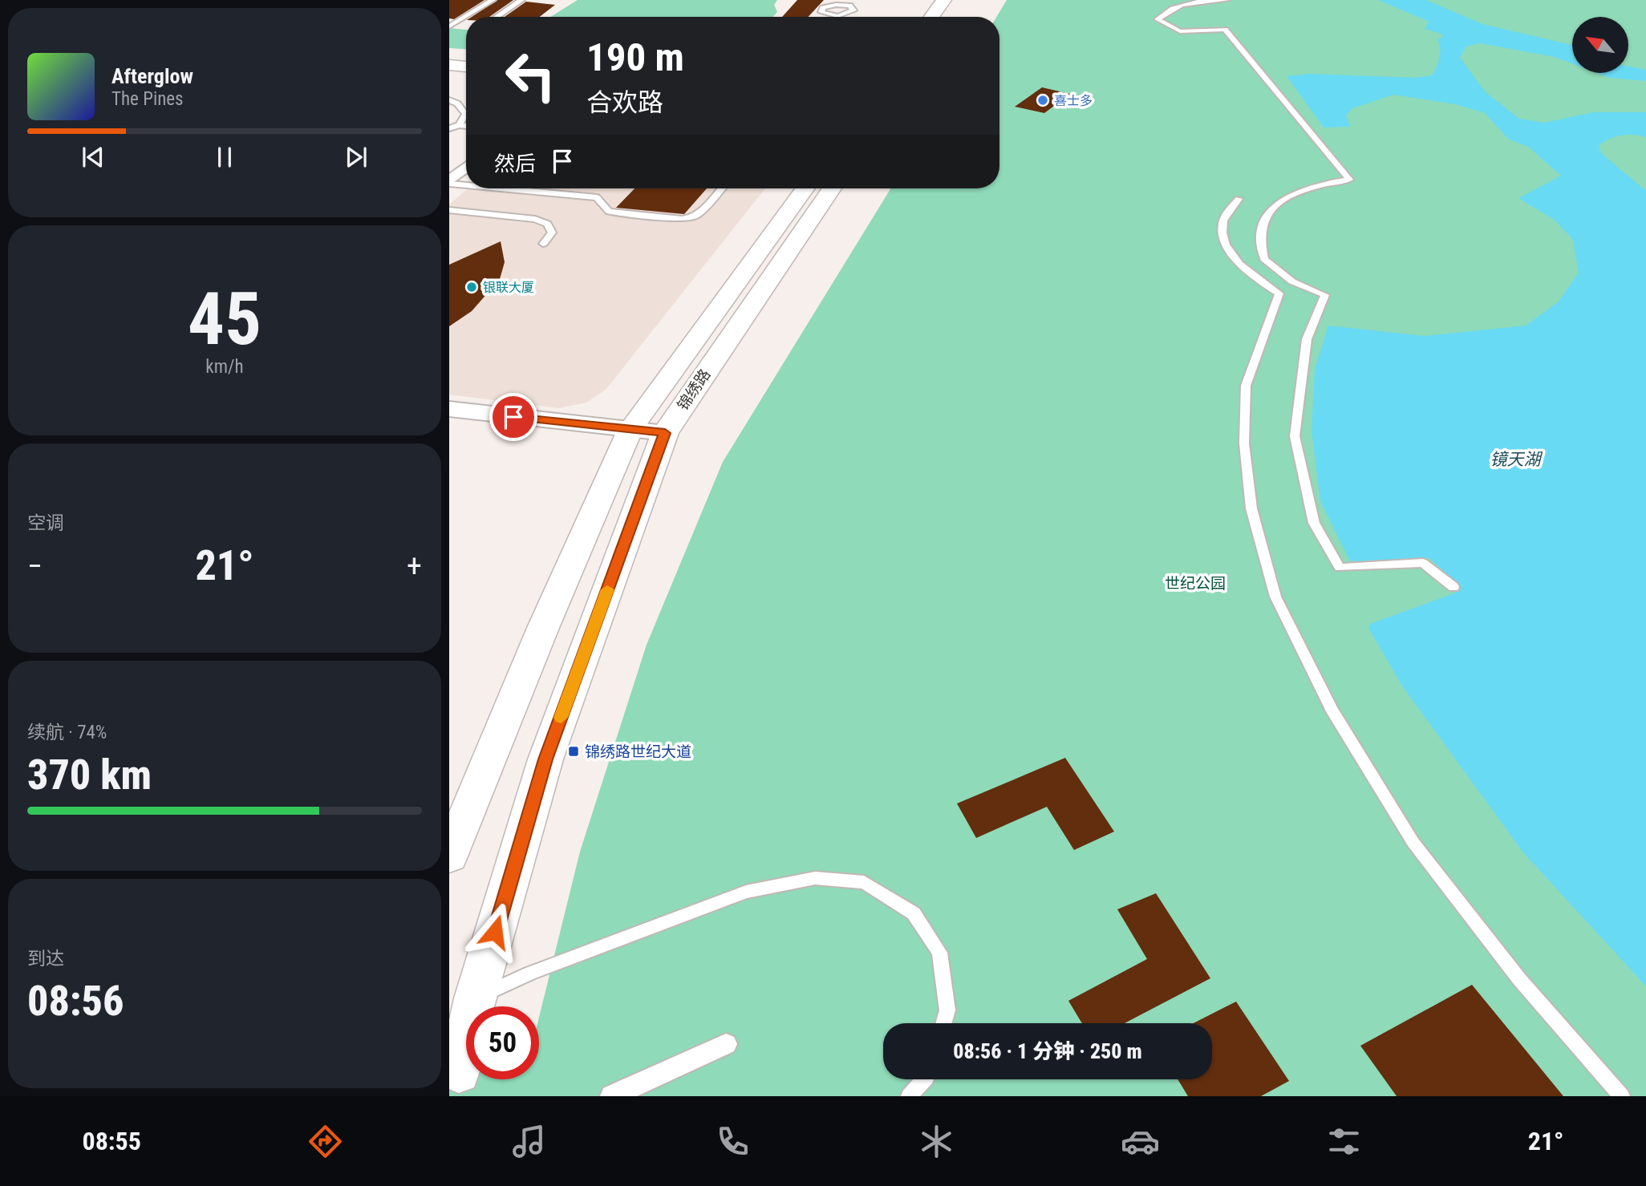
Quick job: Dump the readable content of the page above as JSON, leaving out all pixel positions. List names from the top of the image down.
{
  "streets": {
    "main road": ["锦绣路"]
  },
  "water": ["镜天湖"],
  "parks": ["世纪公园"],
  "places": {
    "other": ["喜士多", "银联大厦"],
    "transit": ["锦绣路世纪大道"]
  },
  "north": "top left",
  "page": {
    "turn": ["190 m", "合欢路"],
    "song": ["Afterglow", "The Pines"],
    "then": "然后",
    "tile": [
      ["45", "km/h"],
      "空调",
      ["续航 · 74%", "370 km"],
      ["到达", "08:56"]
    ],
    "heat": ["−", "21°", "+"],
    "limit": "50",
    "trip": "08:56 · 1 分钟 · 250 m",
    "tabs": ["08:55", "21°"]
  }
}
